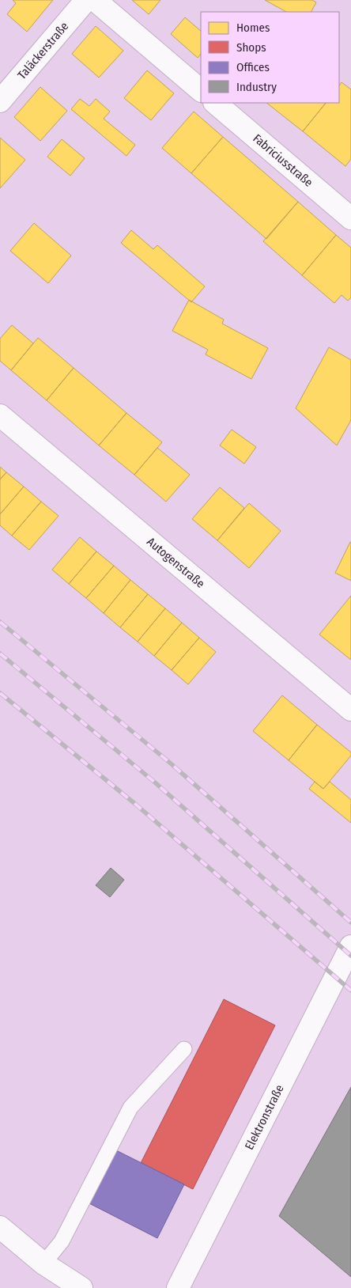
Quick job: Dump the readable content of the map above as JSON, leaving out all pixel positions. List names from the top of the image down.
{
  "streets": {
    "street": [
      "Taläckerstraße",
      "Fabriciusstraße",
      "Autogenstraße",
      "Elektronstraße"
    ]
  },
  "legend": [
    "Homes",
    "Shops",
    "Offices",
    "Industry"
  ]
}
